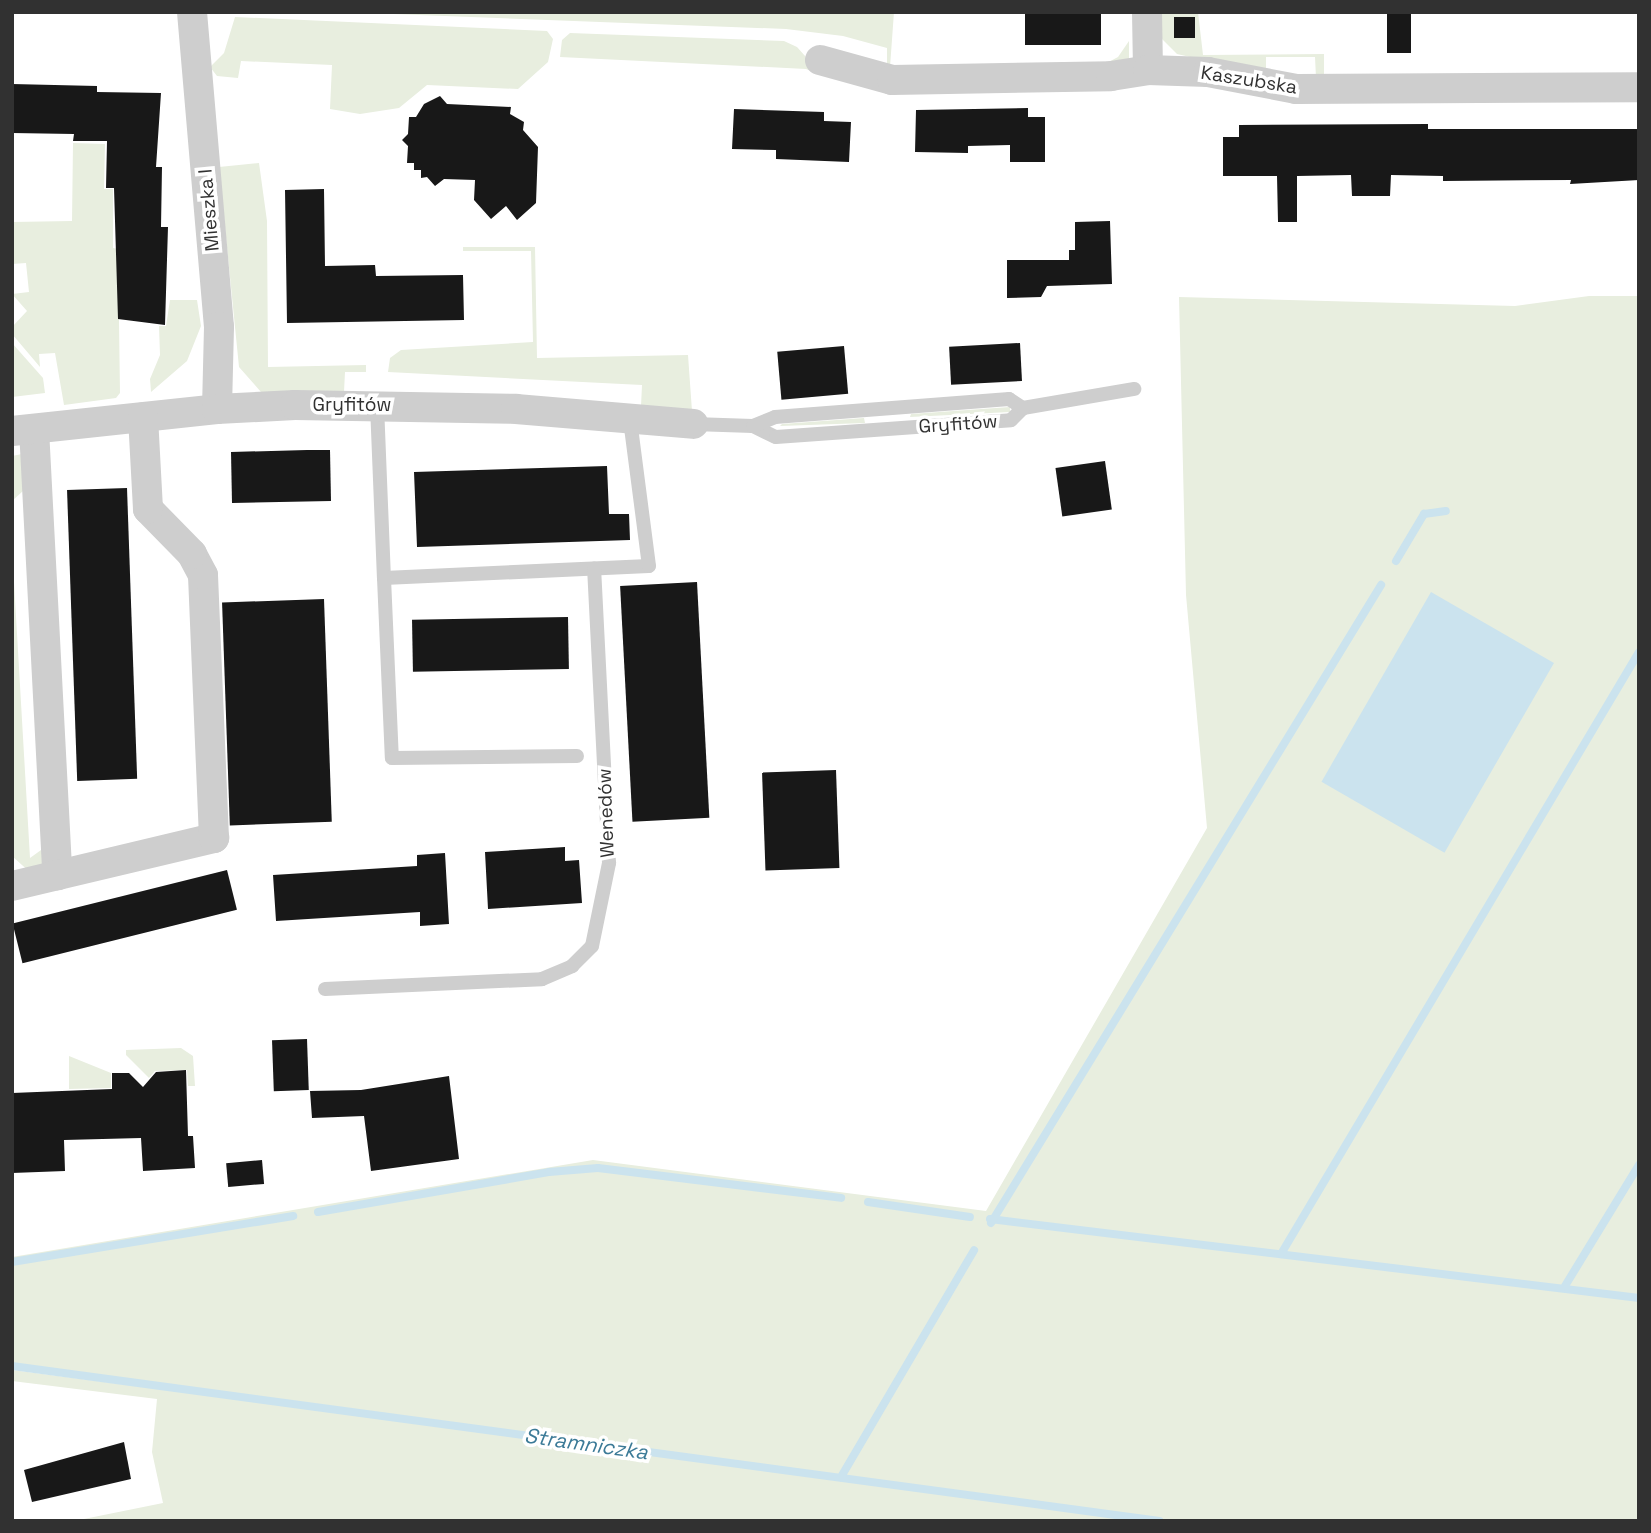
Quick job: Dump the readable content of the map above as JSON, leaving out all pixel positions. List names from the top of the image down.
{
  "streets": {
    "street": ["Kaszubska", "Mieszka I", "Gryfitów"],
    "lane": ["Wenedów"]
  },
  "crossings": [
    ["Mieszka I", "Gryfitów"]
  ],
  "water": ["Stramniczka"]
}
